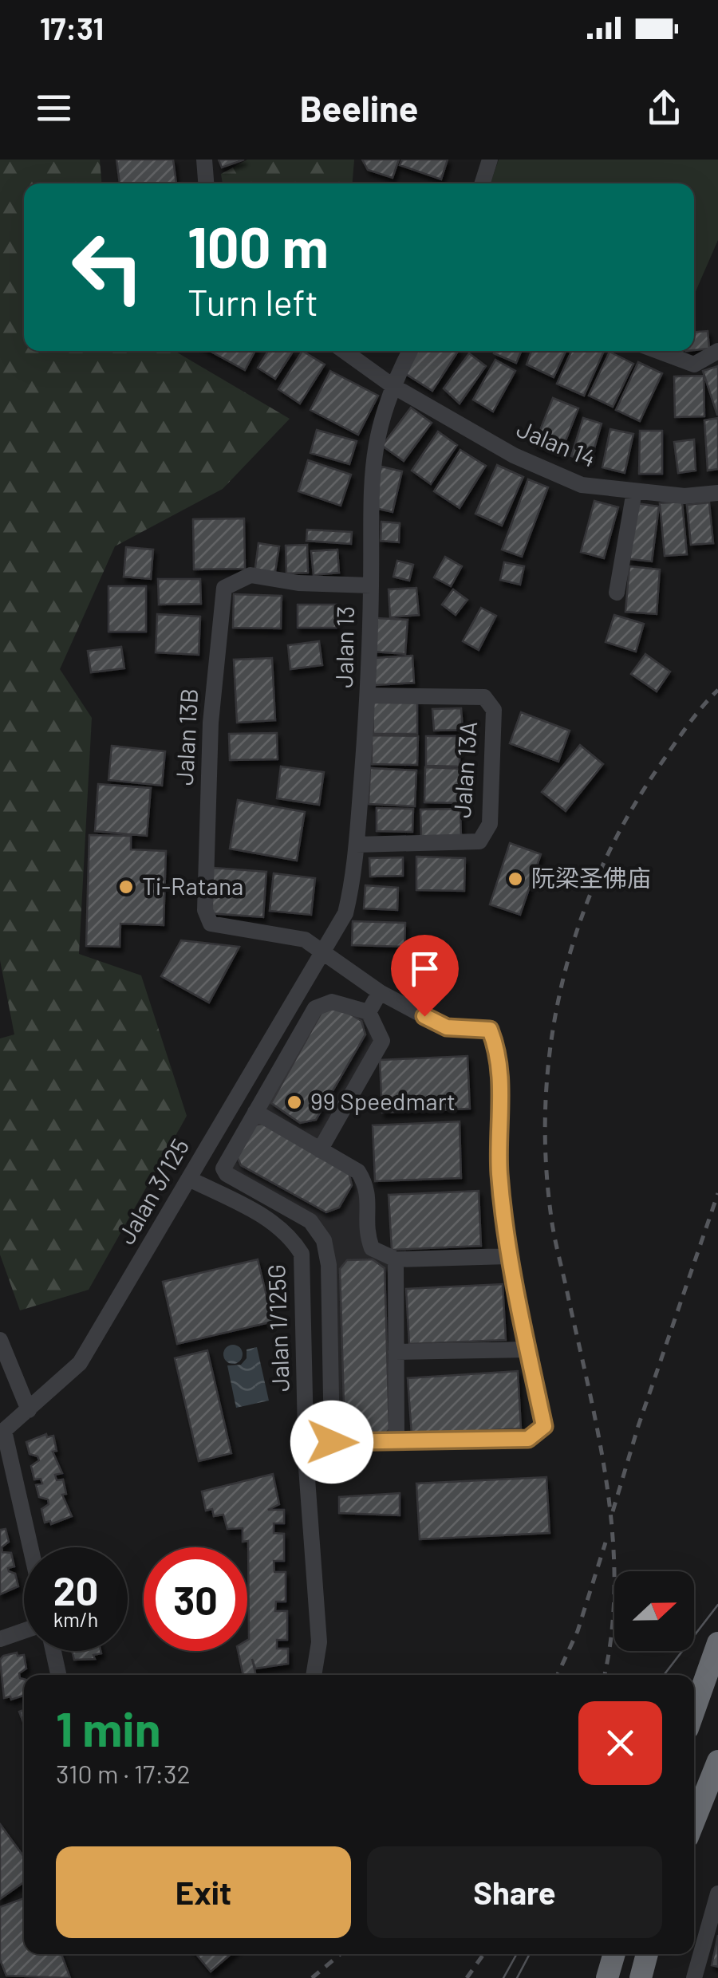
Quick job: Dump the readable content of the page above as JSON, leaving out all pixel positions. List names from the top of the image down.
{
  "streets": {
    "street": [
      "Jalan 14",
      "Jalan 13",
      "Jalan 13B",
      "Jalan 13A",
      "Jalan 3/125",
      "Jalan 1/125G"
    ]
  },
  "crossings": [
    ["Jalan 14", "Jalan 13"],
    ["Jalan 13", "Jalan 13B"],
    ["Jalan 13", "Jalan 13A"],
    ["Jalan 13", "Jalan 3/125"],
    ["Jalan 13B", "Jalan 3/125"],
    ["Jalan 3/125", "Jalan 1/125G"]
  ],
  "places": ["阮梁圣佛庙", "Ti-Ratana", "99 Speedmart"],
  "north": "right",
  "page": {
    "status": "17:31",
    "header": "Beeline",
    "turn": ["100 m", "Turn left"],
    "speed": "20 km/h",
    "limit": "30",
    "heading": ["1 min", "310 m · 17:32"],
    "buttons": ["Exit", "Share"]
  }
}
